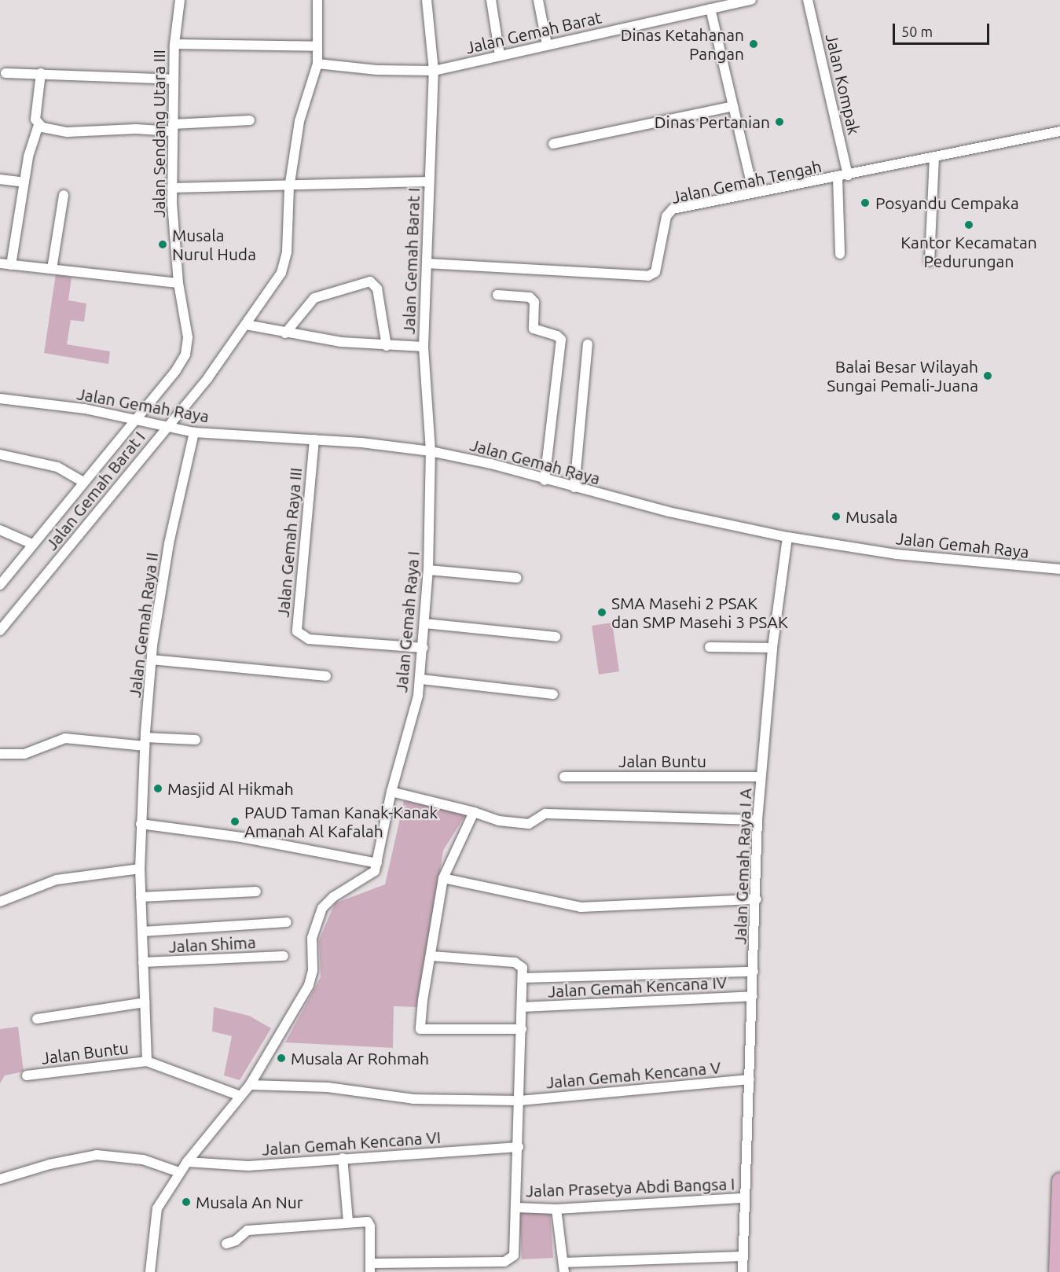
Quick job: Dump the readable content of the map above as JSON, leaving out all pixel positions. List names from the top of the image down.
{
  "streets": {
    "street": [
      "Jalan Gemah Barat",
      "Jalan Kompak",
      "Jalan Sendang Utara III",
      "Jalan Gemah Tengah",
      "Jalan Gemah Barat I",
      "Jalan Gemah Raya",
      "Jalan Gemah Raya III",
      "Jalan Gemah Raya I",
      "Jalan Gemah Raya II",
      "Jalan Buntu",
      "Jalan Gemah Raya I A",
      "Jalan Shima",
      "Jalan Gemah Kencana IV",
      "Jalan Gemah Kencana V",
      "Jalan Gemah Kencana VI",
      "Jalan Prasetya Abdi Bangsa I"
    ]
  },
  "crossings": [
    ["Jalan Gemah Barat", "Jalan Gemah Barat I"],
    ["Jalan Kompak", "Jalan Gemah Tengah"],
    ["Jalan Sendang Utara III", "Jalan Gemah Raya"],
    ["Jalan Gemah Tengah", "Jalan Gemah Barat I"],
    ["Jalan Gemah Barat I", "Jalan Gemah Raya"],
    ["Jalan Gemah Barat I", "Jalan Gemah Raya I"],
    ["Jalan Gemah Raya", "Jalan Gemah Raya III"],
    ["Jalan Gemah Raya", "Jalan Gemah Raya I"],
    ["Jalan Gemah Raya", "Jalan Gemah Raya II"],
    ["Jalan Gemah Raya", "Jalan Gemah Raya I A"],
    ["Jalan Gemah Raya III", "Jalan Gemah Raya I"],
    ["Jalan Gemah Raya II", "Jalan Buntu"],
    ["Jalan Gemah Raya II", "Jalan Shima"],
    ["Jalan Buntu", "Jalan Gemah Raya I A"],
    ["Jalan Gemah Raya I A", "Jalan Gemah Kencana IV"],
    ["Jalan Gemah Raya I A", "Jalan Gemah Kencana V"],
    ["Jalan Gemah Raya I A", "Jalan Prasetya Abdi Bangsa I"],
    ["Jalan Gemah Kencana IV", "Jalan Gemah Kencana V"],
    ["Jalan Gemah Kencana V", "Jalan Gemah Kencana VI"],
    ["Jalan Gemah Kencana V", "Jalan Prasetya Abdi Bangsa I"]
  ],
  "places": [
    "Dinas Ketahanan Pangan",
    "Dinas Pertanian",
    "Posyandu Cempaka",
    "Kantor Kecamatan Pedurungan",
    "Musala Nurul Huda",
    "Balai Besar Wilayah Sungai Pemali-Juana",
    "Musala",
    "SMA Masehi 2 PSAK dan SMP Masehi 3 PSAK",
    "Masjid Al Hikmah",
    "PAUD Taman Kanak-Kanak Amanah Al Kafalah",
    "Musala Ar Rohmah",
    "Musala An Nur"
  ],
  "scale_bar": "50 m"
}
